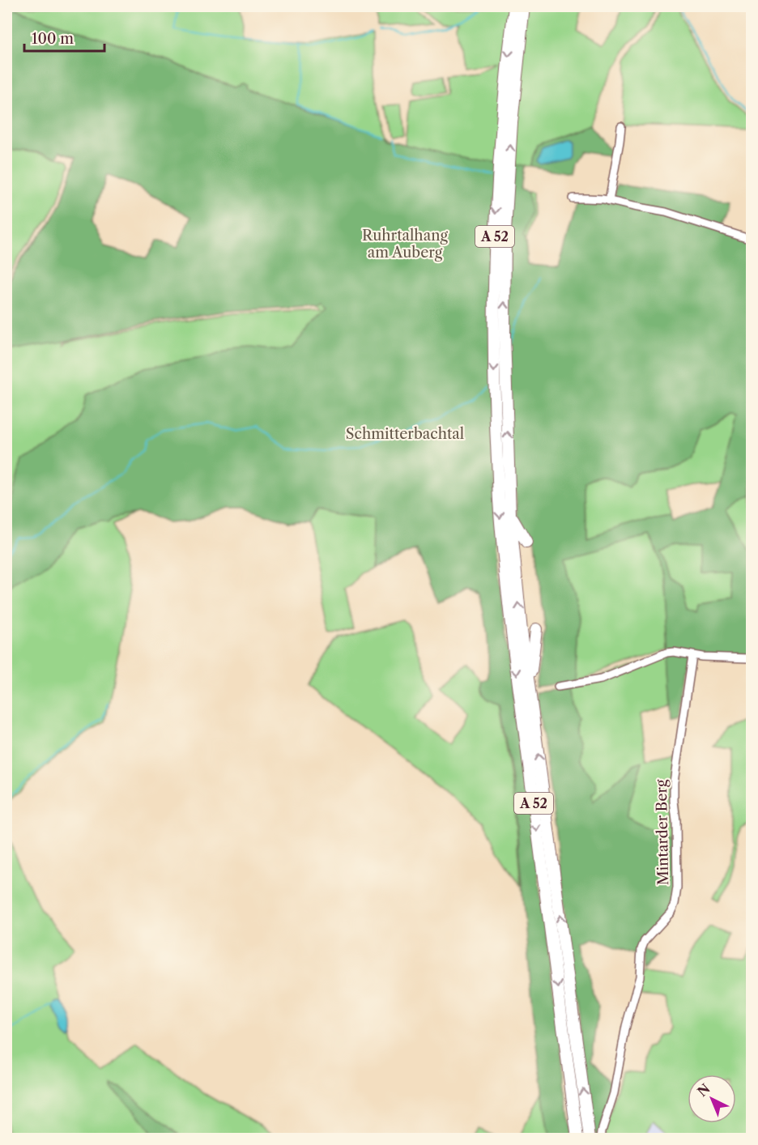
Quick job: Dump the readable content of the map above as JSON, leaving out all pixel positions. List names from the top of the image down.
{
  "streets": {
    "highway": ["A 52"],
    "street": ["Mintarder Berg"]
  },
  "parks": ["Ruhrtalhang am Auberg", "Schmitterbachtal"],
  "scale_bar": "100 m",
  "north": "top left"
}
